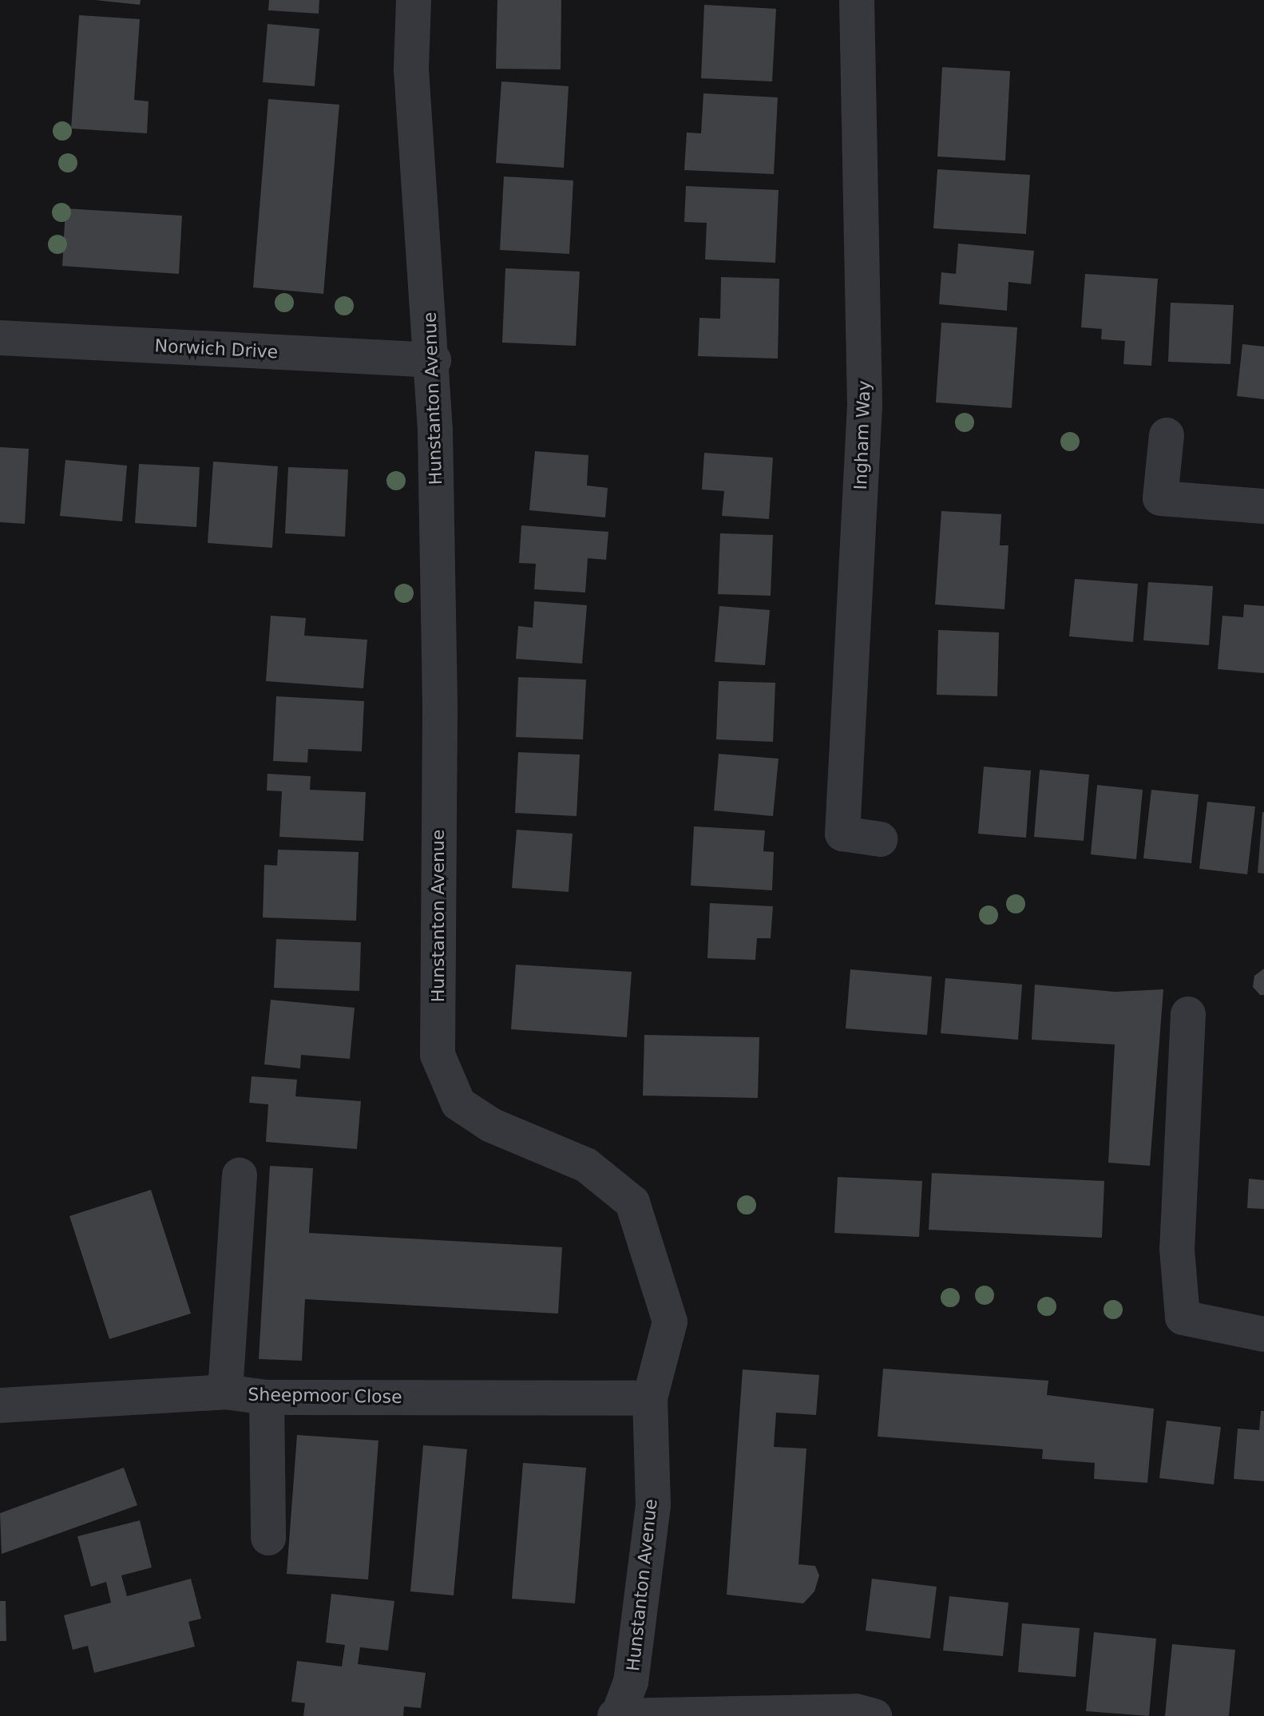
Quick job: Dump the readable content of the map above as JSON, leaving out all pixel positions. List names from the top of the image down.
{
  "streets": {
    "street": [
      "Norwich Drive",
      "Hunstanton Avenue",
      "Ingham Way",
      "Sheepmoor Close"
    ]
  },
  "crossings": [
    ["Norwich Drive", "Hunstanton Avenue"],
    ["Hunstanton Avenue", "Sheepmoor Close"]
  ]
}
